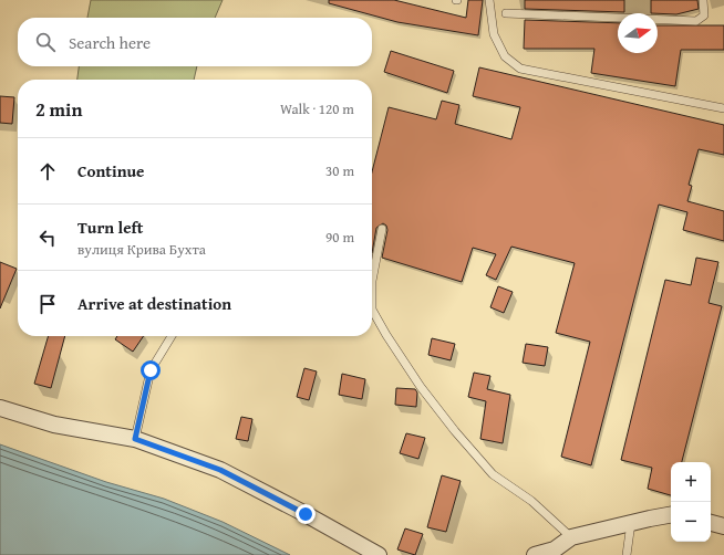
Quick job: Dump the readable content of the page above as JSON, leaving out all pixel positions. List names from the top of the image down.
{
  "north": "right",
  "page": {
    "search": "Search here",
    "heading": ["2 min", "Walk · 120 m"],
    "list": [
      ["Continue", "30 m"],
      ["Turn left", "вулиця Крива Бухта", "90 m"],
      "Arrive at destination"
    ],
    "map_buttons": ["+", "−"]
  }
}
